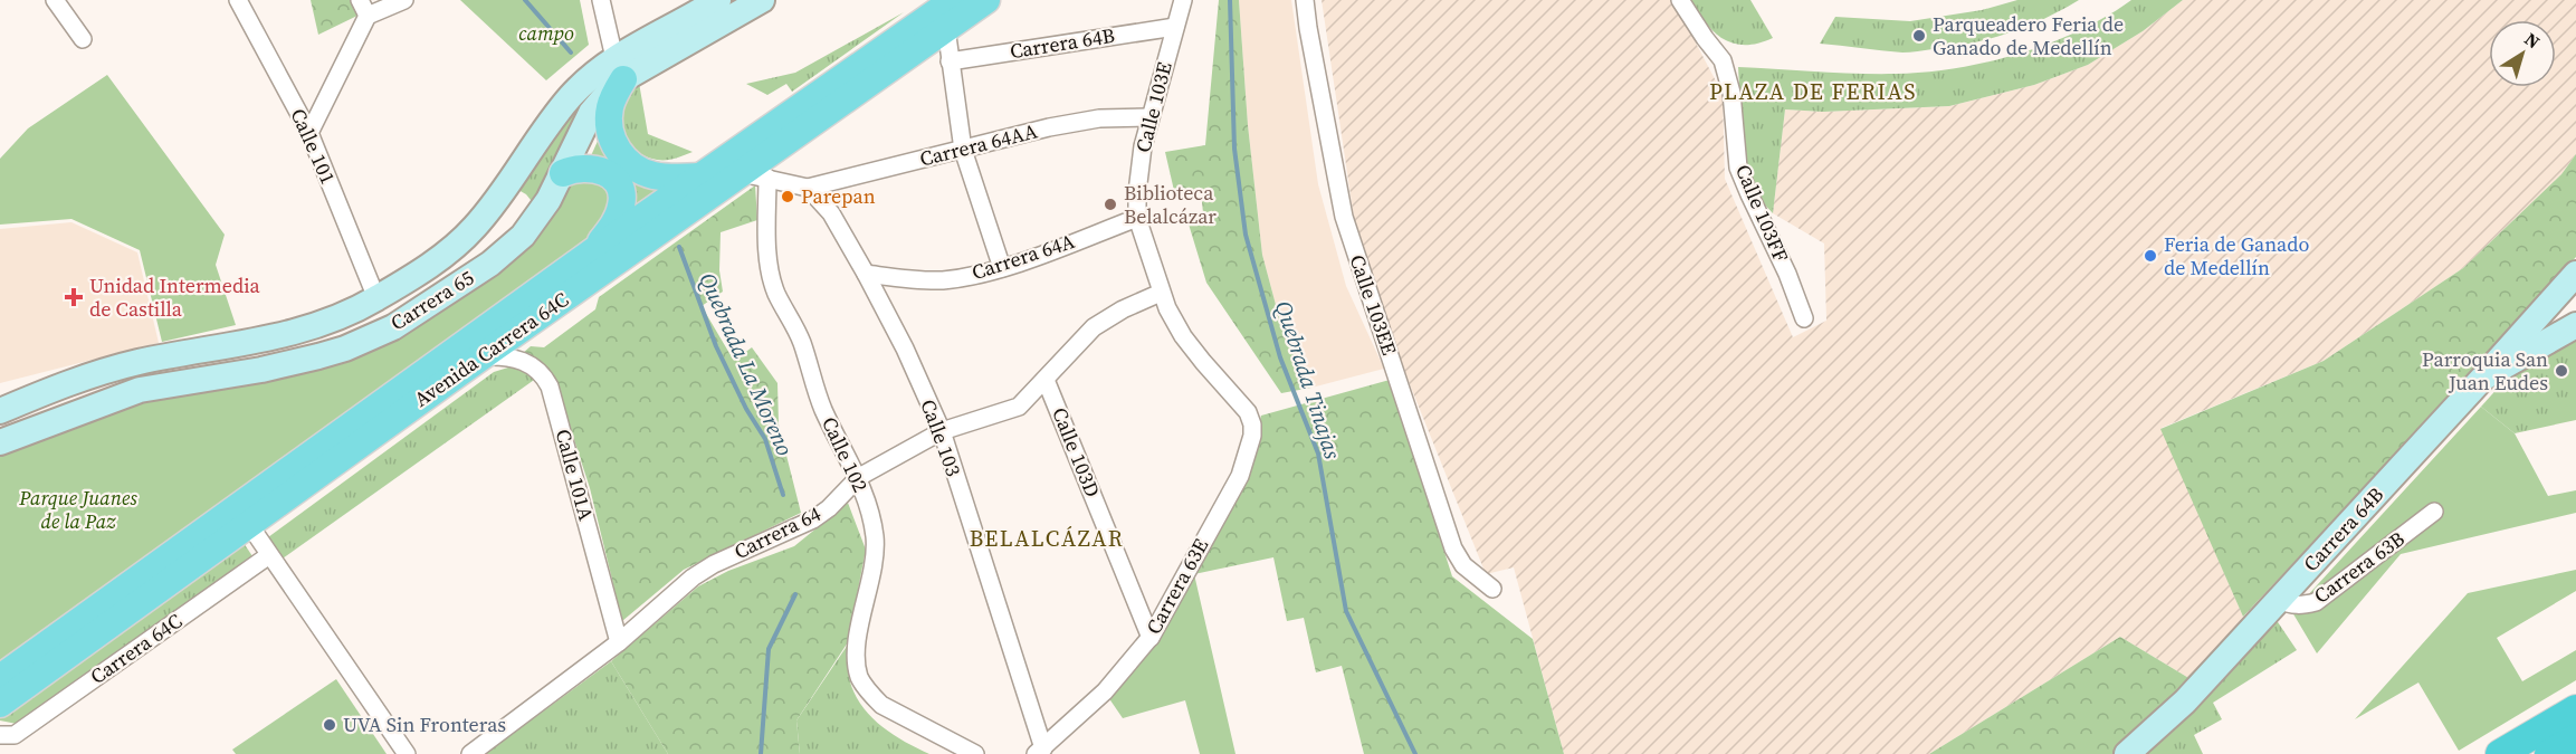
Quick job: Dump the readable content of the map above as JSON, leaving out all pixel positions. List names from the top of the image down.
{
  "streets": {
    "main road": ["Carrera 64B", "Carrera 65", "Avenida Carrera 64C"],
    "street": [
      "Calle 103E",
      "Carrera 64AA",
      "Calle 101",
      "Calle 103FF",
      "Carrera 64A",
      "Calle 103EE",
      "Calle 103",
      "Calle 103D",
      "Calle 102",
      "Calle 101A",
      "Carrera 64",
      "Carrera 63B",
      "Carrera 63E",
      "Carrera 64C"
    ]
  },
  "crossings": [
    ["Carrera 64B", "Calle 103E"],
    ["Carrera 64B", "Carrera 63B"],
    ["Calle 103E", "Carrera 64AA"],
    ["Calle 103E", "Carrera 64A"],
    ["Calle 103E", "Carrera 64"],
    ["Calle 103E", "Carrera 63E"],
    ["Carrera 64AA", "Calle 103"],
    ["Calle 101", "Carrera 65"],
    ["Carrera 64A", "Calle 103"],
    ["Avenida Carrera 64C", "Calle 102"],
    ["Avenida Carrera 64C", "Calle 101A"],
    ["Calle 103", "Carrera 64"],
    ["Calle 103", "Carrera 63E"],
    ["Calle 103D", "Carrera 64"],
    ["Calle 103D", "Carrera 63E"],
    ["Calle 102", "Carrera 64"],
    ["Calle 101A", "Carrera 64"]
  ],
  "districts": ["PLAZA DE FERIAS", "BELALCÁZAR"],
  "water": ["Quebrada La Moreno", "Quebrada Tinajas"],
  "parks": ["campo", "Parque Juanes de la Paz"],
  "places": {
    "other": [
      "Parqueadero Feria de Ganado de Medellín",
      "Parepan",
      "Biblioteca Belalcázar",
      "Feria de Ganado de Medellín",
      "Parroquia San Juan Eudes",
      "UVA Sin Fronteras"
    ],
    "health": ["Unidad Intermedia de Castilla"]
  },
  "north": "top right"
}
